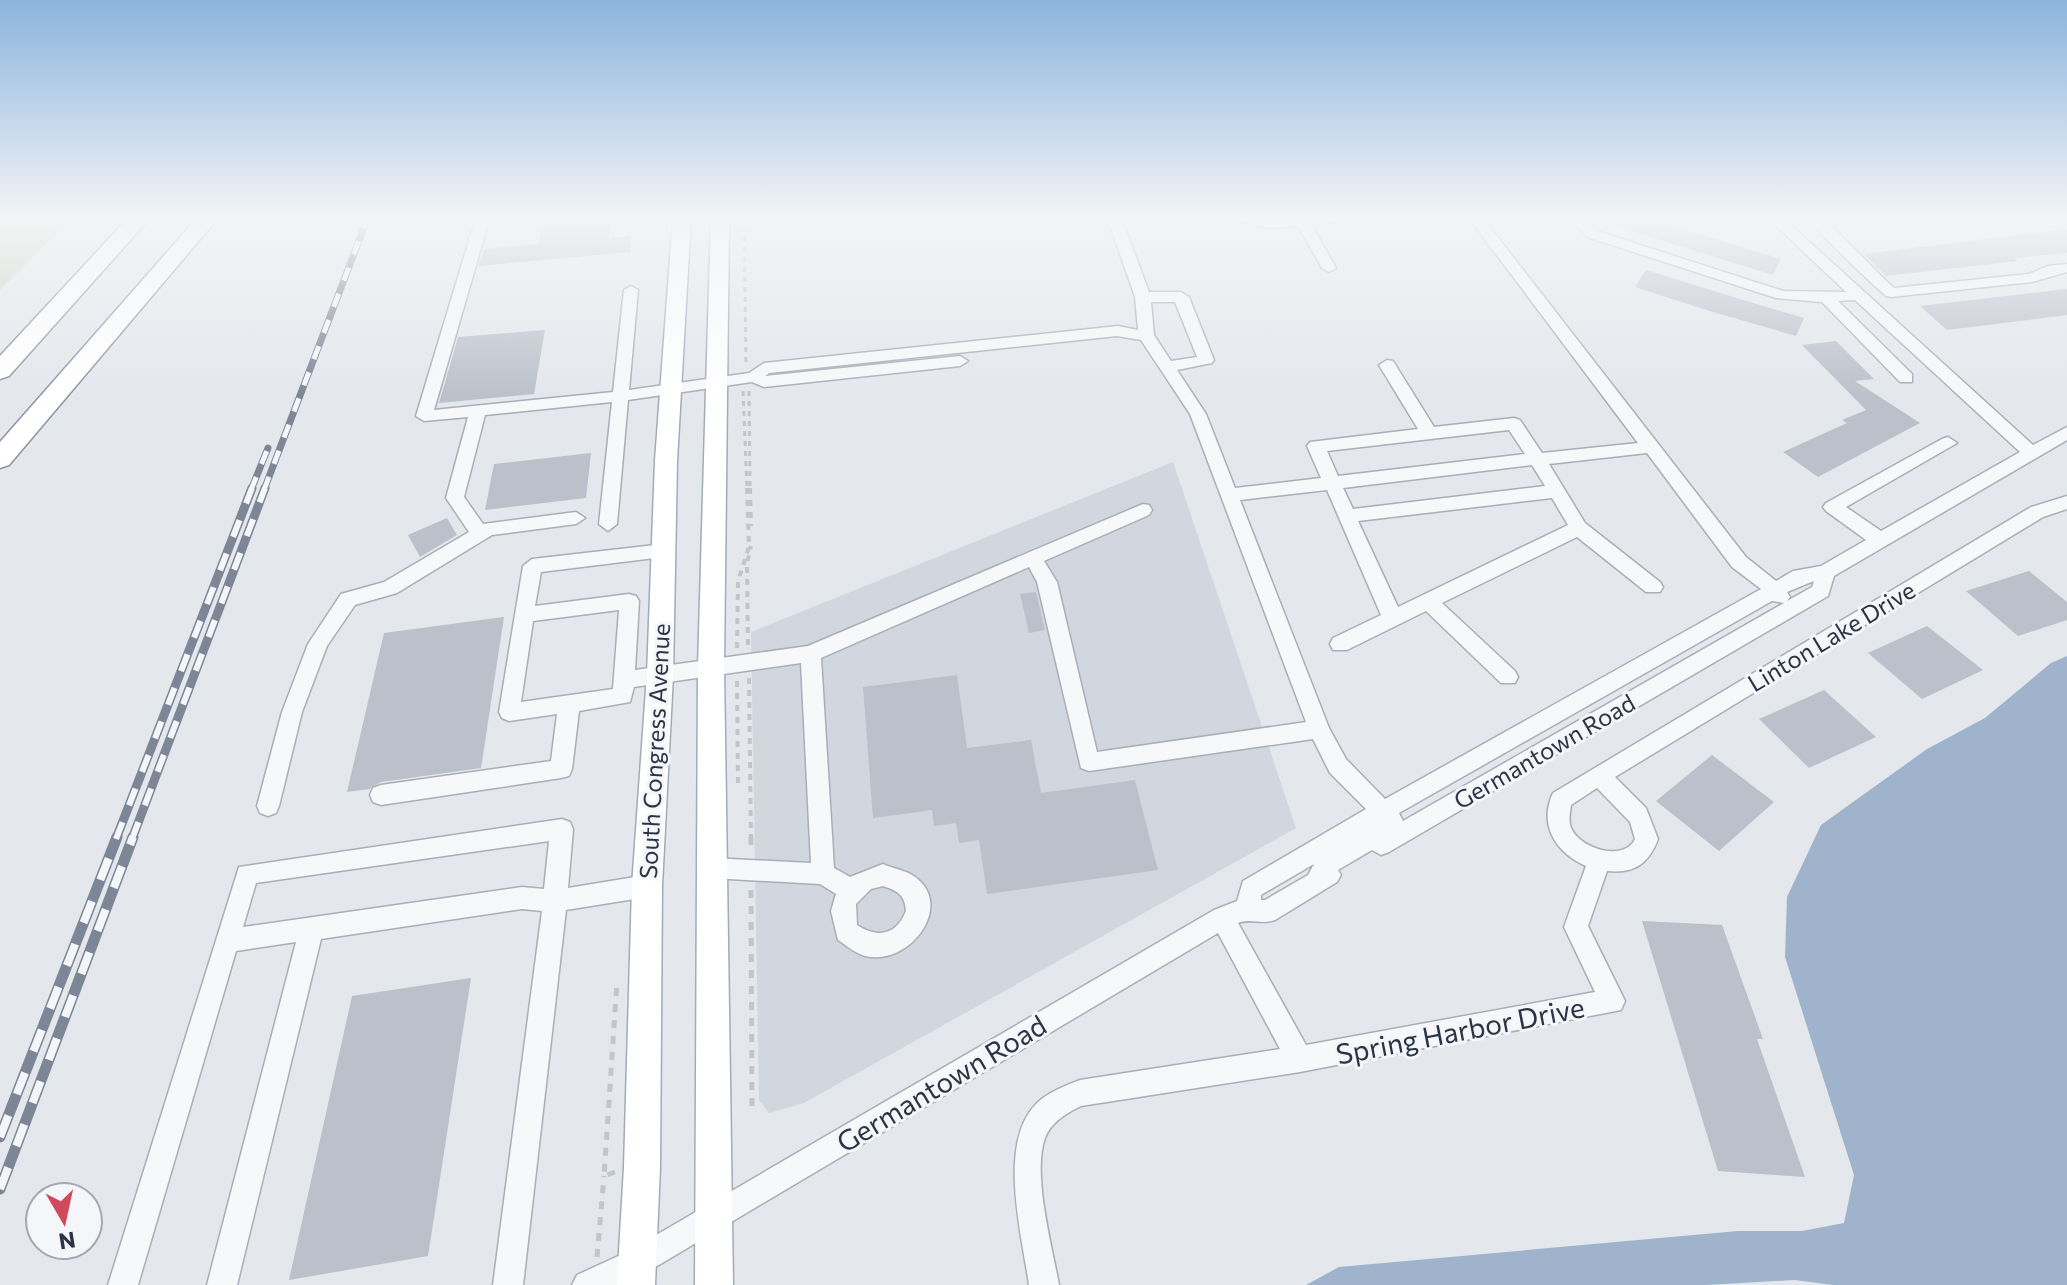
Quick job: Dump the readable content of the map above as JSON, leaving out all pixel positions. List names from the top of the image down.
{
  "streets": {
    "main road": ["South Congress Avenue"],
    "street": ["Linton Lake Drive", "Germantown Road", "Spring Harbor Drive"]
  },
  "crossings": [
    ["Linton Lake Drive", "Spring Harbor Drive"],
    ["South Congress Avenue", "Germantown Road"]
  ],
  "north": "bottom"
}
